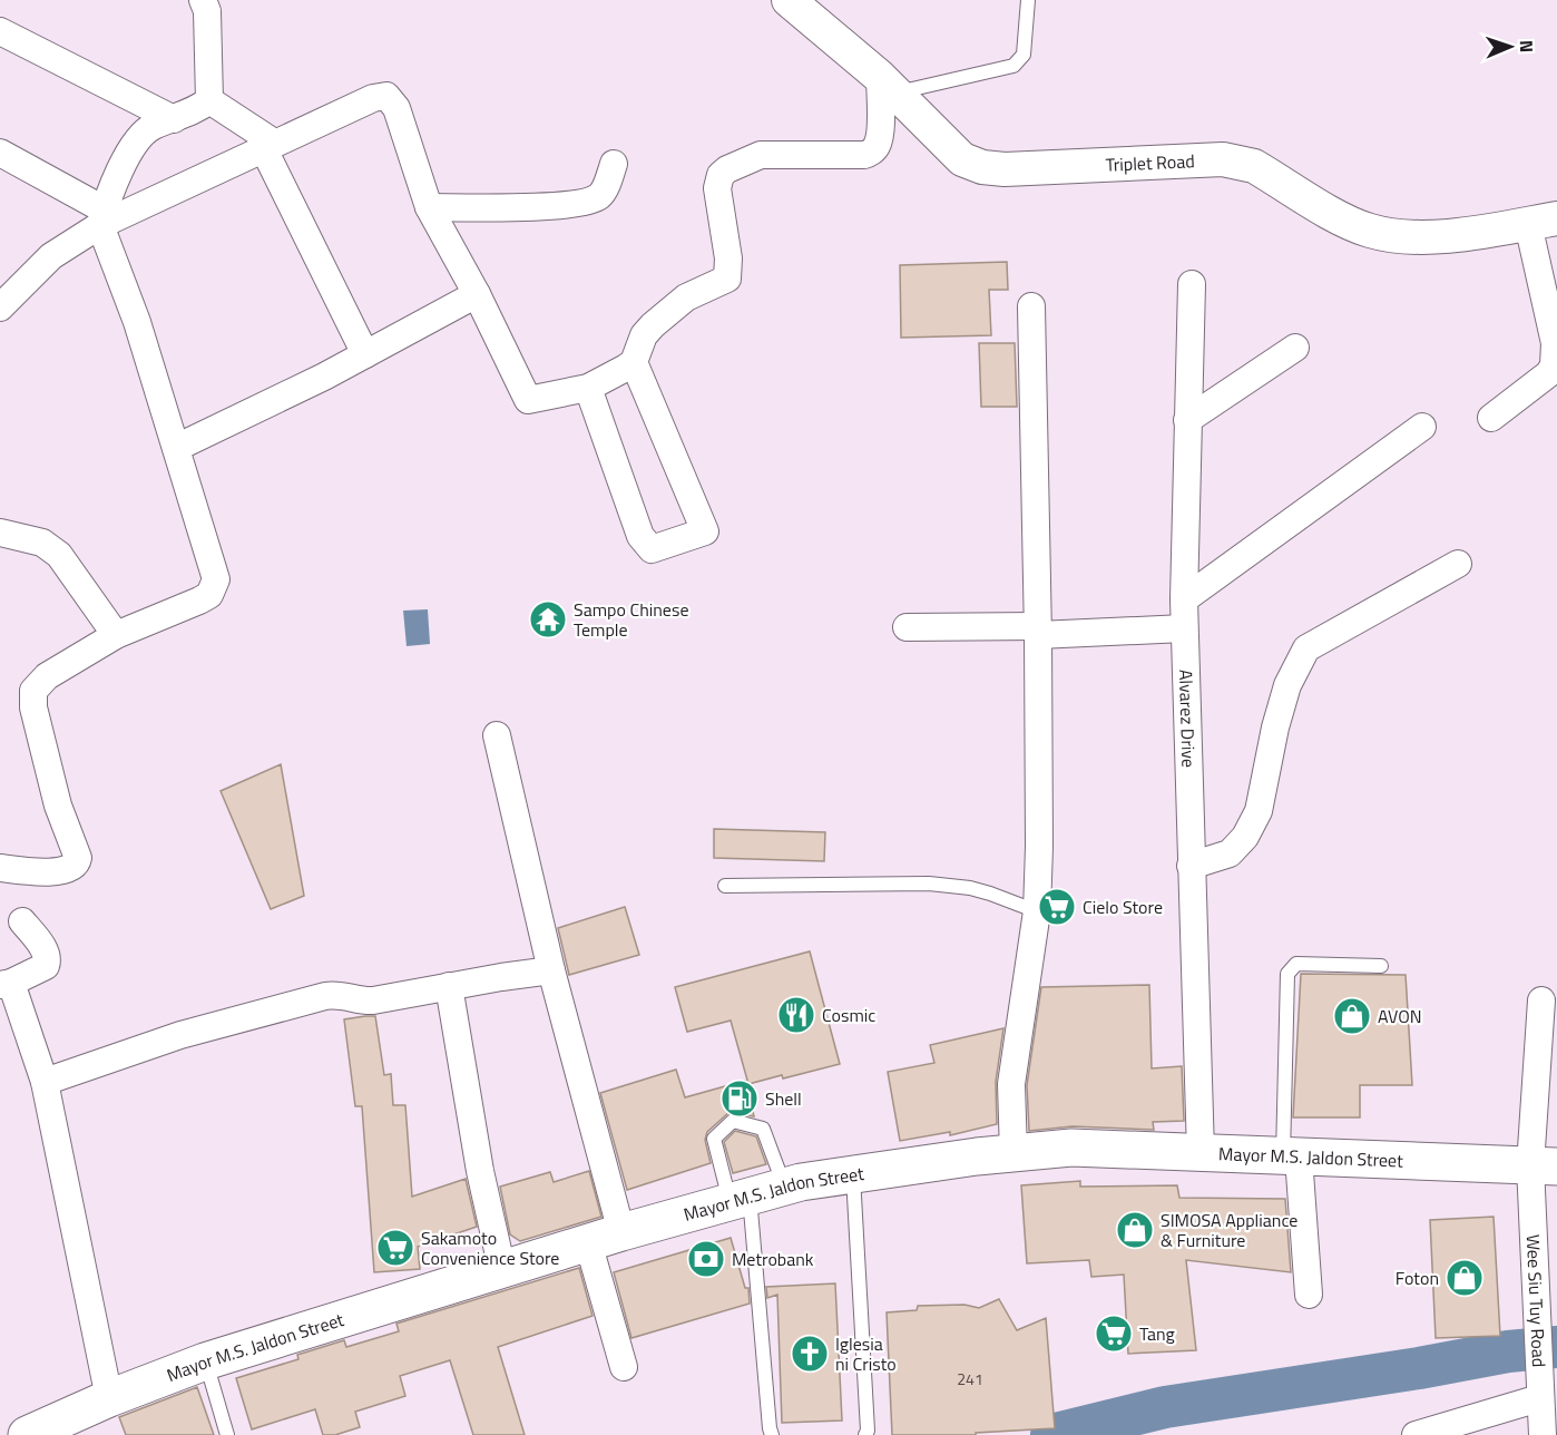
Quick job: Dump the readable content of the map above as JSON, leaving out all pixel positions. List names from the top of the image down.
{
  "streets": {
    "main road": ["Mayor M.S. Jaldon Street"],
    "street": ["Triplet Road", "Alvarez Drive", "Wee Siu Tuy Road"]
  },
  "crossings": [
    ["Alvarez Drive", "Mayor M.S. Jaldon Street"],
    ["Mayor M.S. Jaldon Street", "Wee Siu Tuy Road"]
  ],
  "places": {
    "temple": ["Sampo Chinese Temple"],
    "supermarket": ["Cielo Store", "Sakamoto Convenience Store", "Tang"],
    "restaurant": ["Cosmic"],
    "shop": ["AVON", "SIMOSA Appliance & Furniture", "Foton"],
    "fuel station": ["Shell"],
    "bank": ["Metrobank"],
    "church": ["Iglesia ni Cristo"]
  },
  "house_numbers": ["241"],
  "north": "right"
}
